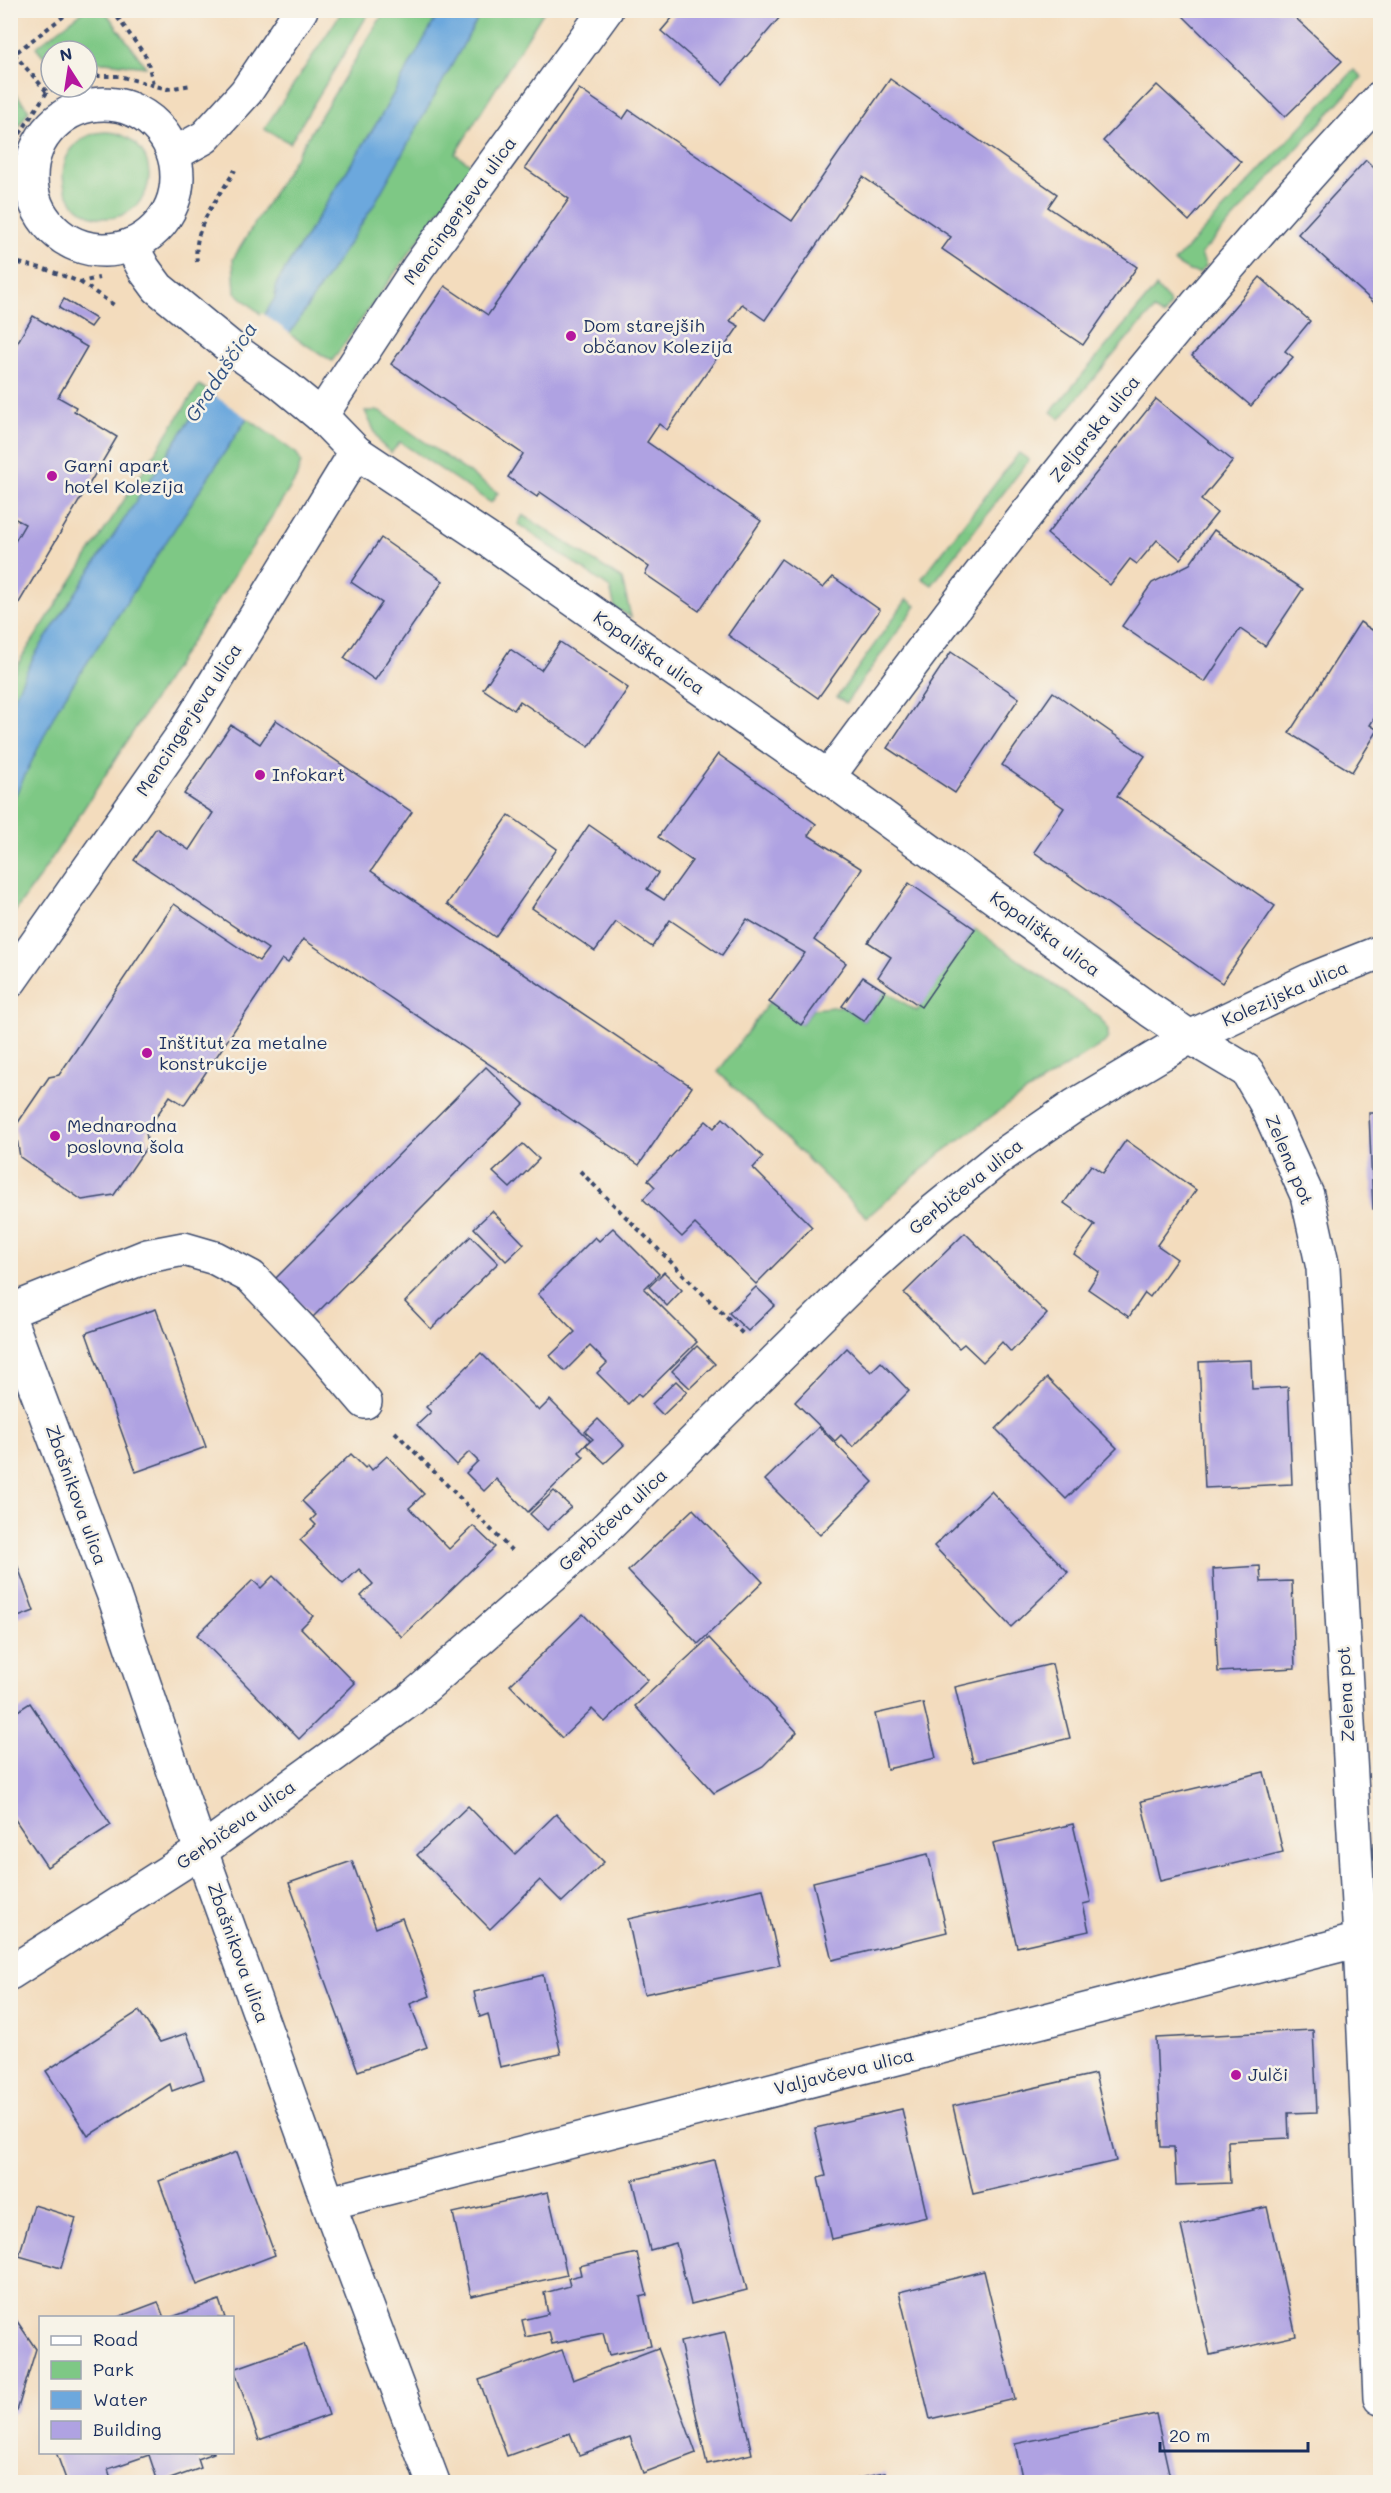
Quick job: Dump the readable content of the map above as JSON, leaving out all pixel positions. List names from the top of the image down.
{
  "streets": {
    "street": [
      "Mencingerjeva ulica",
      "Zeljarska ulica",
      "Kopališka ulica",
      "Kolezijska ulica",
      "Zelena pot",
      "Gerbičeva ulica",
      "Zbašnikova ulica",
      "Valjavčeva ulica"
    ]
  },
  "crossings": [
    ["Mencingerjeva ulica", "Kopališka ulica"],
    ["Zeljarska ulica", "Kopališka ulica"],
    ["Kopališka ulica", "Kolezijska ulica"],
    ["Kopališka ulica", "Zelena pot"],
    ["Kopališka ulica", "Gerbičeva ulica"],
    ["Kolezijska ulica", "Zelena pot"],
    ["Kolezijska ulica", "Gerbičeva ulica"],
    ["Zelena pot", "Gerbičeva ulica"],
    ["Zelena pot", "Valjavčeva ulica"],
    ["Gerbičeva ulica", "Zbašnikova ulica"],
    ["Zbašnikova ulica", "Valjavčeva ulica"]
  ],
  "water": ["Gradaščica"],
  "places": [
    "Dom starejših občanov Kolezija",
    "Garni apart hotel Kolezija",
    "Infokart",
    "Inštitut za metalne konstrukcije",
    "Mednarodna poslovna šola",
    "Julči"
  ],
  "legend": [
    "Road",
    "Park",
    "Water",
    "Building"
  ],
  "scale_bar": "20 m",
  "north": "top"
}
